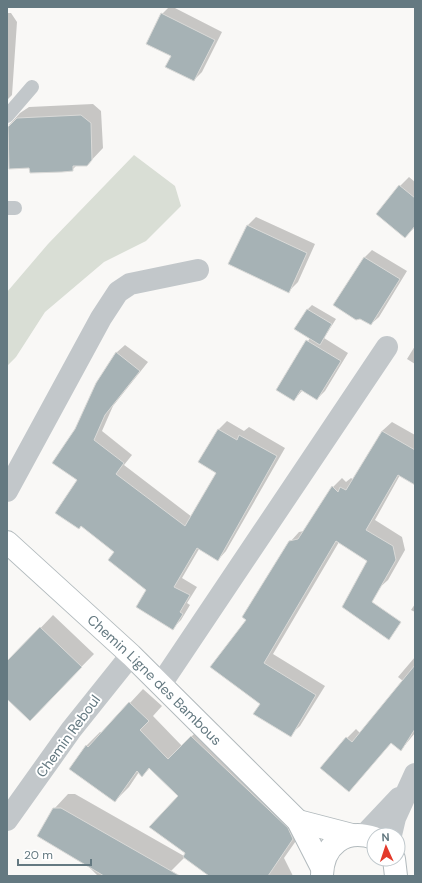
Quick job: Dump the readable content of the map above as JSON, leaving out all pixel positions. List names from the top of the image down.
{
  "streets": {
    "main road": ["Chemin Ligne des Bambous"],
    "street": ["Chemin Reboul"]
  },
  "crossings": [
    ["Chemin Ligne des Bambous", "Chemin Reboul"]
  ],
  "scale_bar": "20 m",
  "north": "top"
}
